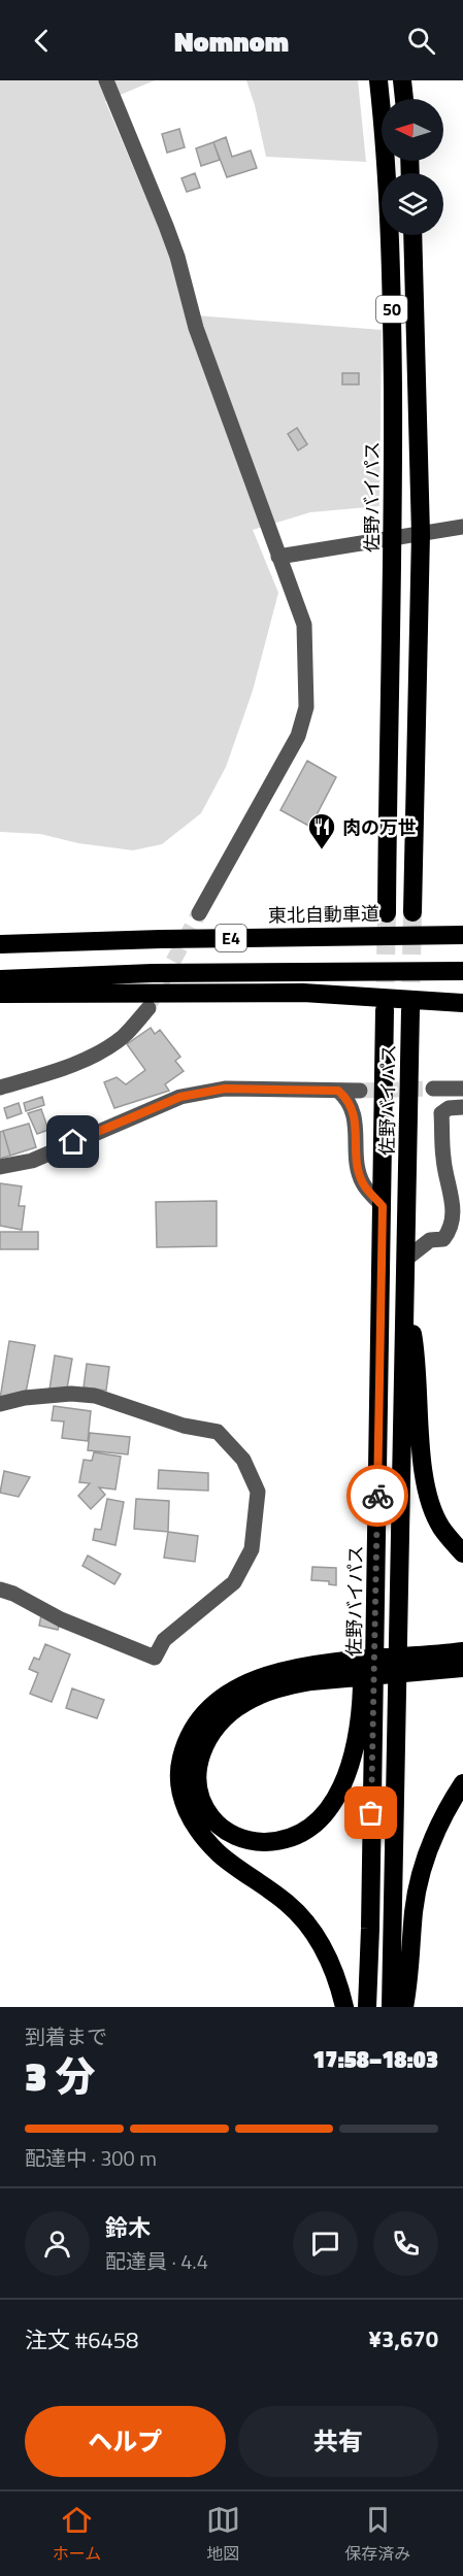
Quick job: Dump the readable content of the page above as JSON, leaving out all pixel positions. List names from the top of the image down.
{
  "streets": {
    "highway": [
      "50",
      "佐野バイパス",
      "東北自動車道",
      "E4"
    ]
  },
  "places": {
    "restaurant": ["肉の万世"]
  },
  "north": "left",
  "page": {
    "header": "Nomnom",
    "heading": ["3 分", "到着まで", "17:58–18:03"],
    "panel": [
      "鈴木",
      "配達員 · 4.4",
      "注文 #6458",
      "¥3,670"
    ],
    "bar": "配達中 · 300 m",
    "buttons": ["ヘルプ", "共有"],
    "tabs": ["ホーム", "地図", "保存済み"]
  }
}
